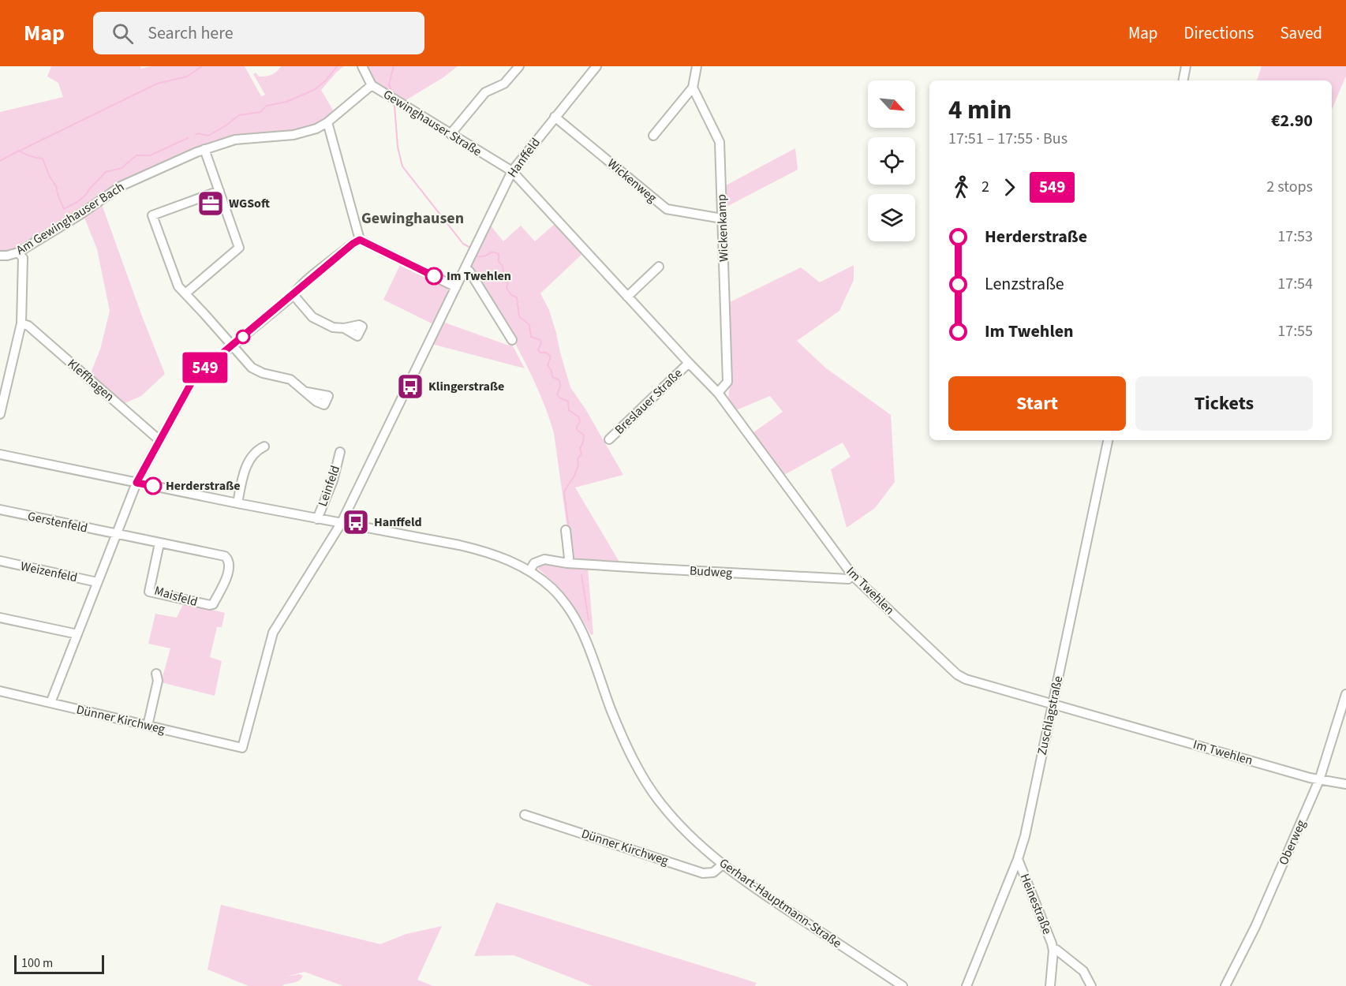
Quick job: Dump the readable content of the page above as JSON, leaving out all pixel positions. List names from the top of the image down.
{
  "streets": {
    "street": [
      "Gewinghauser Straße",
      "Hanffeld",
      "Wickenweg",
      "Am Gewinghauser Bach",
      "Wickenkamp",
      "Kleffhagen",
      "Breslauer Straße",
      "Leinfeld",
      "Gerstenfeld",
      "Weizenfeld",
      "Budweg",
      "Im Twehlen",
      "Maisfeld",
      "Zuschlagstraße",
      "Dünner Kirchweg",
      "Oberweg",
      "Gerhart-Hauptmann-Straße",
      "Heinestraße"
    ]
  },
  "crossings": [
    ["Gewinghauser Straße", "Hanffeld"],
    ["Gewinghauser Straße", "Am Gewinghauser Bach"],
    ["Gewinghauser Straße", "Im Twehlen"],
    ["Hanffeld", "Wickenweg"],
    ["Hanffeld", "Im Twehlen"],
    ["Hanffeld", "Dünner Kirchweg"],
    ["Hanffeld", "Gerhart-Hauptmann-Straße"],
    ["Wickenweg", "Wickenkamp"],
    ["Wickenkamp", "Im Twehlen"],
    ["Breslauer Straße", "Im Twehlen"],
    ["Leinfeld", "Gerhart-Hauptmann-Straße"],
    ["Gerstenfeld", "Maisfeld"],
    ["Budweg", "Im Twehlen"],
    ["Budweg", "Gerhart-Hauptmann-Straße"],
    ["Im Twehlen", "Zuschlagstraße"],
    ["Im Twehlen", "Oberweg"],
    ["Zuschlagstraße", "Heinestraße"],
    ["Dünner Kirchweg", "Gerhart-Hauptmann-Straße"]
  ],
  "districts": ["Gewinghausen"],
  "places": {
    "office": ["WGSoft"],
    "other": ["Im Twehlen", "Herderstraße"],
    "bus stop": ["Klingerstraße", "Hanffeld"]
  },
  "lines": ["bus line 549"],
  "scale_bar": "100 m",
  "north": "bottom right",
  "page": {
    "header": "Map",
    "search": "Search here",
    "nav": ["Map", "Directions", "Saved"],
    "on_map": "549",
    "heading": ["4 min", "17:51 – 17:55 · Bus", "€2.90"],
    "legs": ["2", "549", "2 stops"],
    "list": [
      {
        "name": "Herderstraße",
        "value": "17:53"
      },
      {
        "name": "Lenzstraße",
        "value": "17:54"
      },
      {
        "name": "Im Twehlen",
        "value": "17:55"
      }
    ],
    "buttons": ["Start", "Tickets"],
    "scale": "100 m"
  }
}
